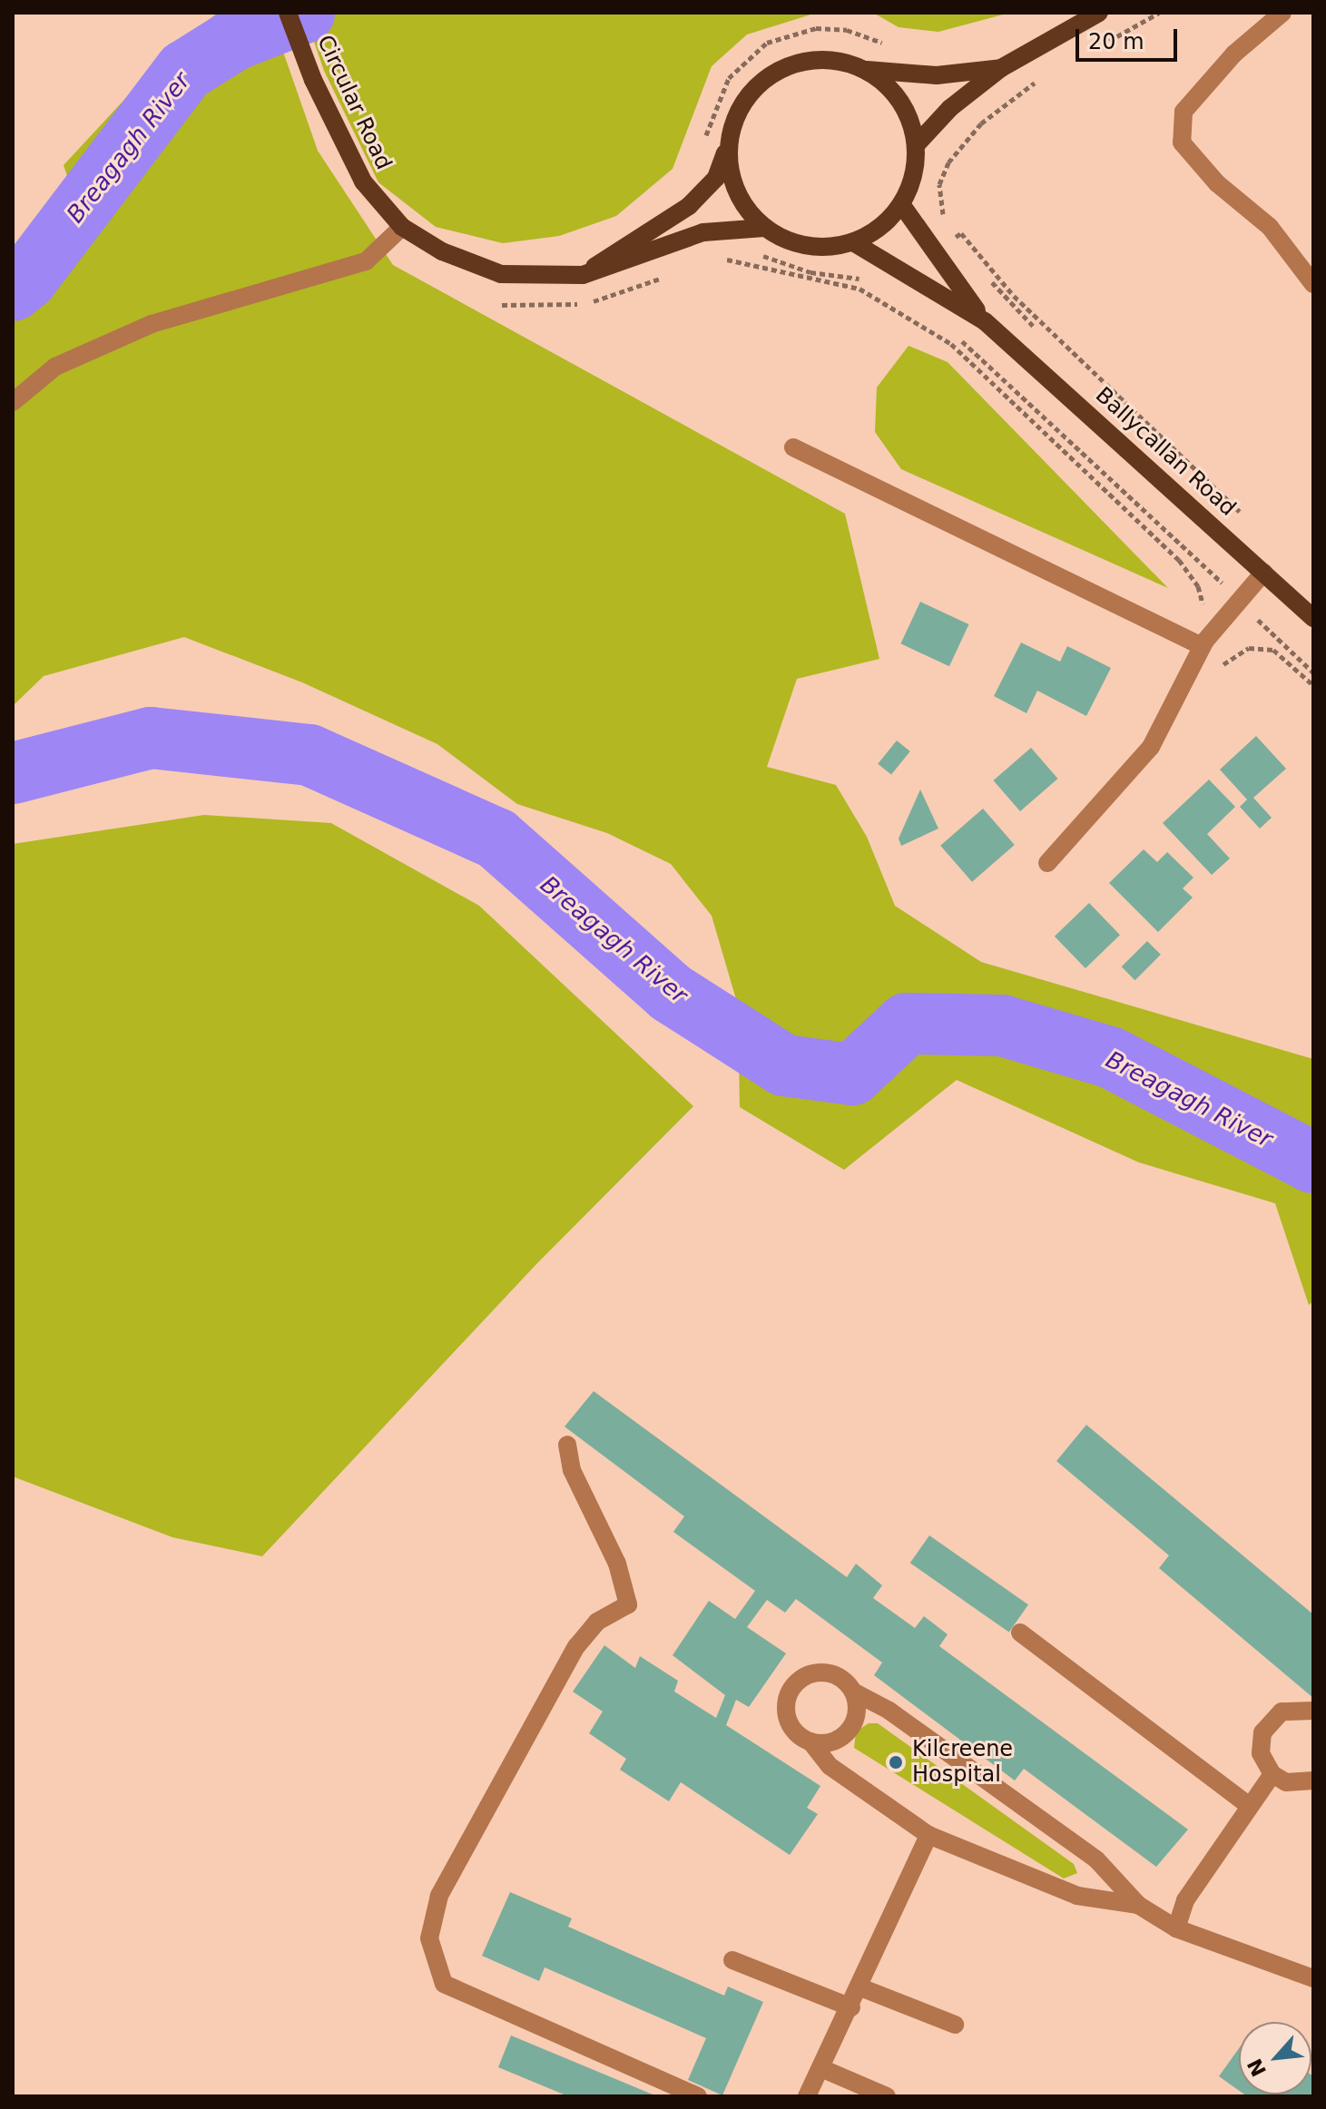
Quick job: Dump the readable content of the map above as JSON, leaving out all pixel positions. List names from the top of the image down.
{
  "streets": {
    "main road": ["Circular Road", "Ballycallan Road"]
  },
  "crossings": [
    ["Circular Road", "Ballycallan Road"]
  ],
  "water": ["Breagagh River"],
  "places": ["Kilcreene Hospital"],
  "scale_bar": "20 m",
  "north": "bottom left"
}
